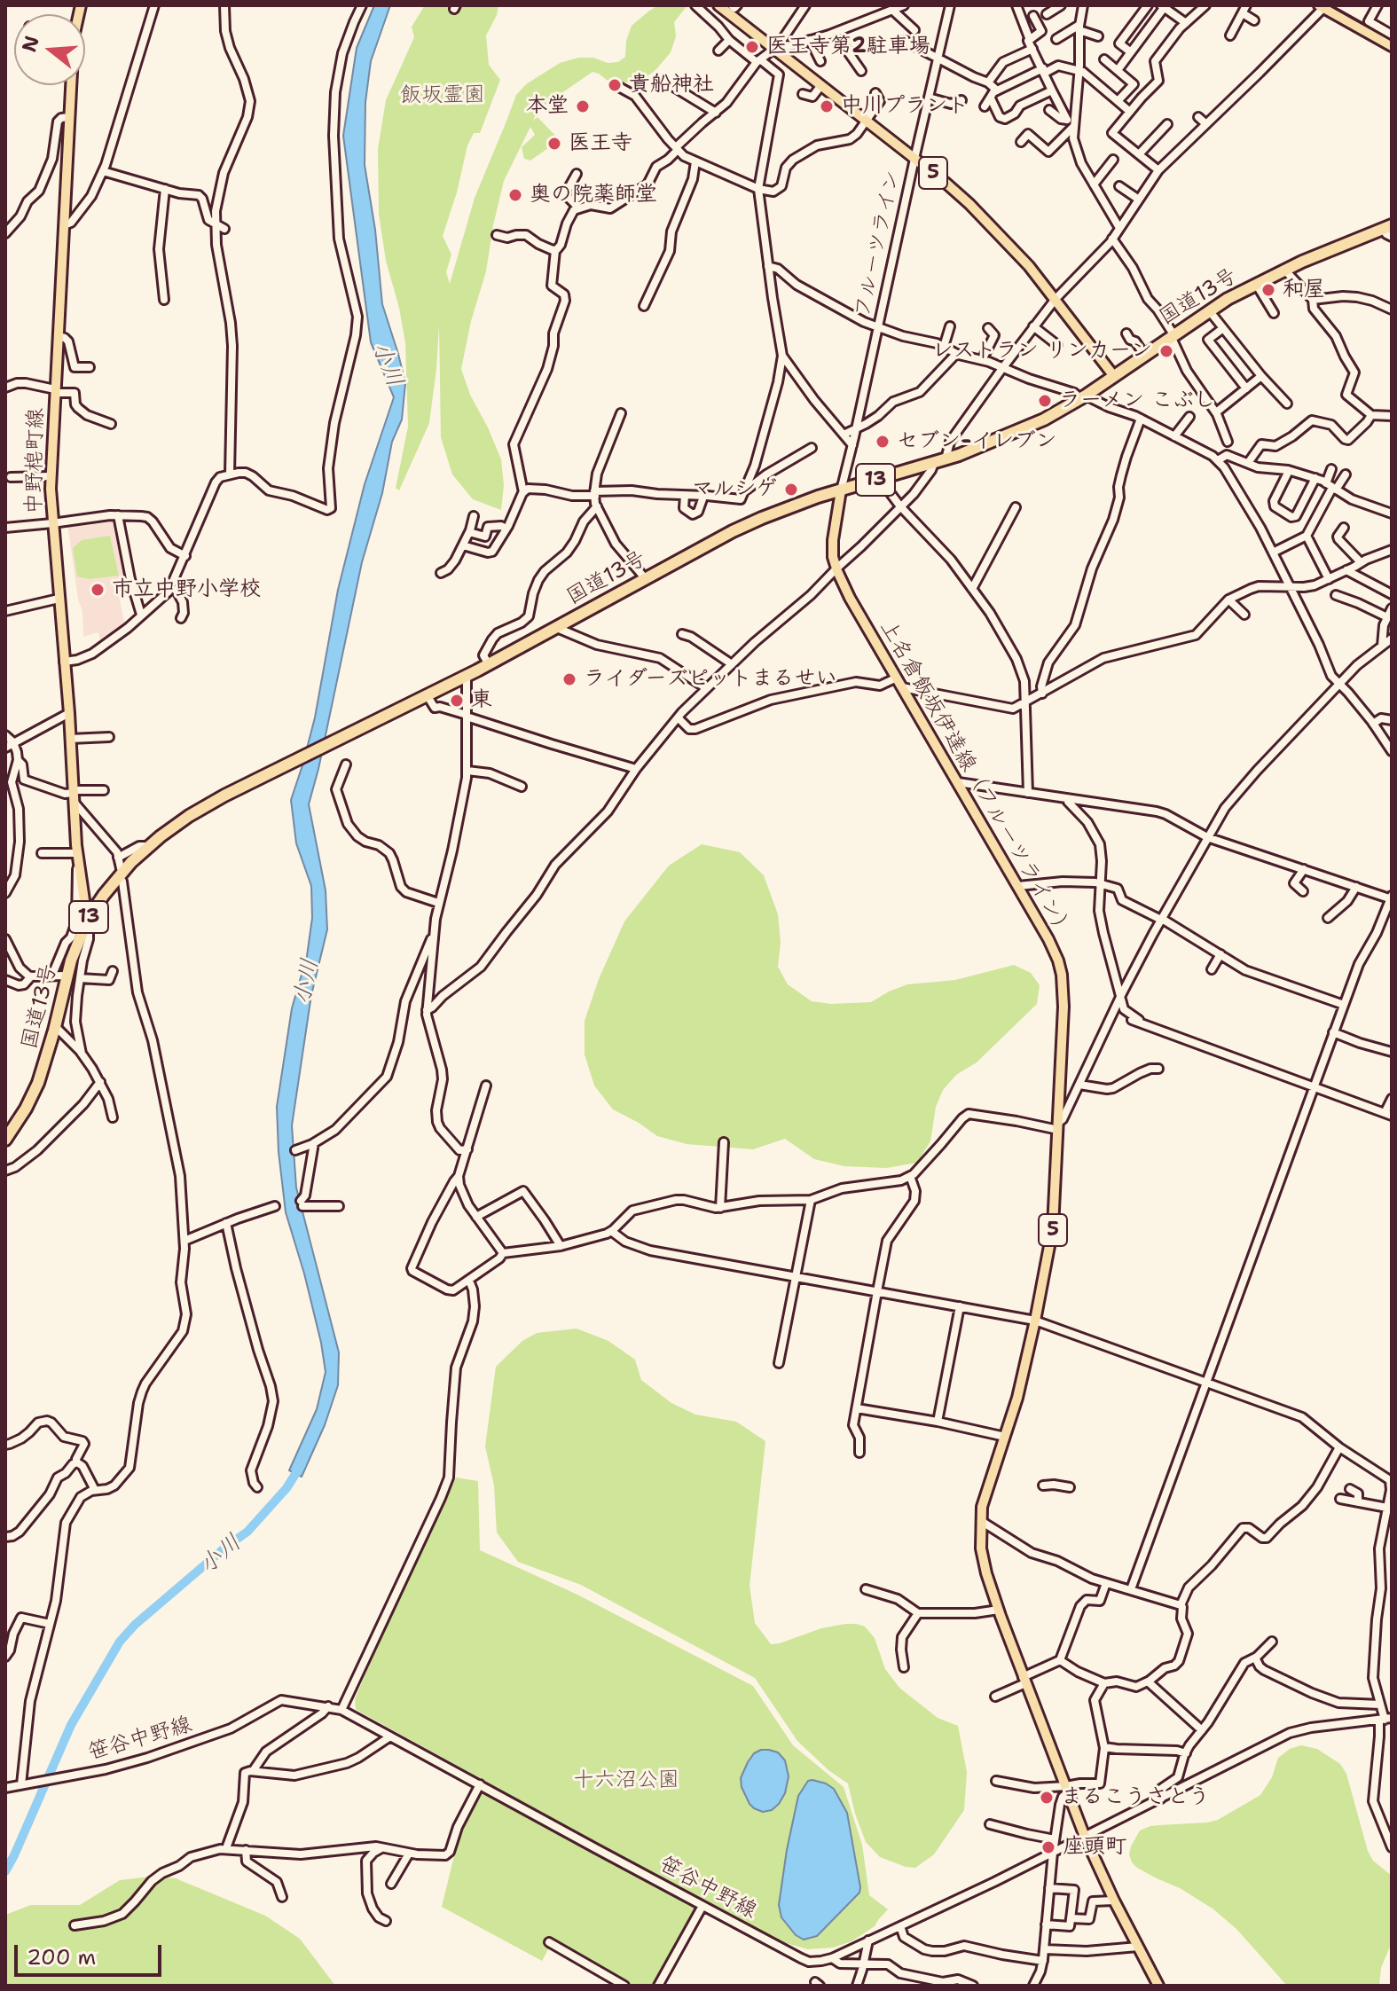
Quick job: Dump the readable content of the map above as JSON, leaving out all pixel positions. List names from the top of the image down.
{
  "streets": {
    "highway": ["国道13号", "13"],
    "main road": ["5", "中野梍町線", "上名倉飯坂伊達線（フルーツライン）"],
    "street": ["フルーツライン", "笹谷中野線"]
  },
  "crossings": [
    ["5", "フルーツライン"],
    ["5", "国道13号"],
    ["フルーツライン", "国道13号"],
    ["フルーツライン", "上名倉飯坂伊達線（フルーツライン）"],
    ["国道13号", "中野梍町線"],
    ["国道13号", "上名倉飯坂伊達線（フルーツライン）"],
    ["上名倉飯坂伊達線（フルーツライン）", "笹谷中野線"]
  ],
  "water": ["小川"],
  "parks": ["飯坂霊園", "十六沼公園"],
  "places": [
    "医王寺第2駐車場",
    "貴船神社",
    "本堂",
    "中川プラント",
    "医王寺",
    "奥の院薬師堂",
    "和屋",
    "レストラン リンカーン",
    "ラーメン こぶし",
    "セブン-イレブン",
    "マルシゲ",
    "市立中野小学校",
    "ライダーズピットまるせい",
    "東",
    "まるこうさとう",
    "座頭町"
  ],
  "scale_bar": "200 m",
  "north": "left"
}
